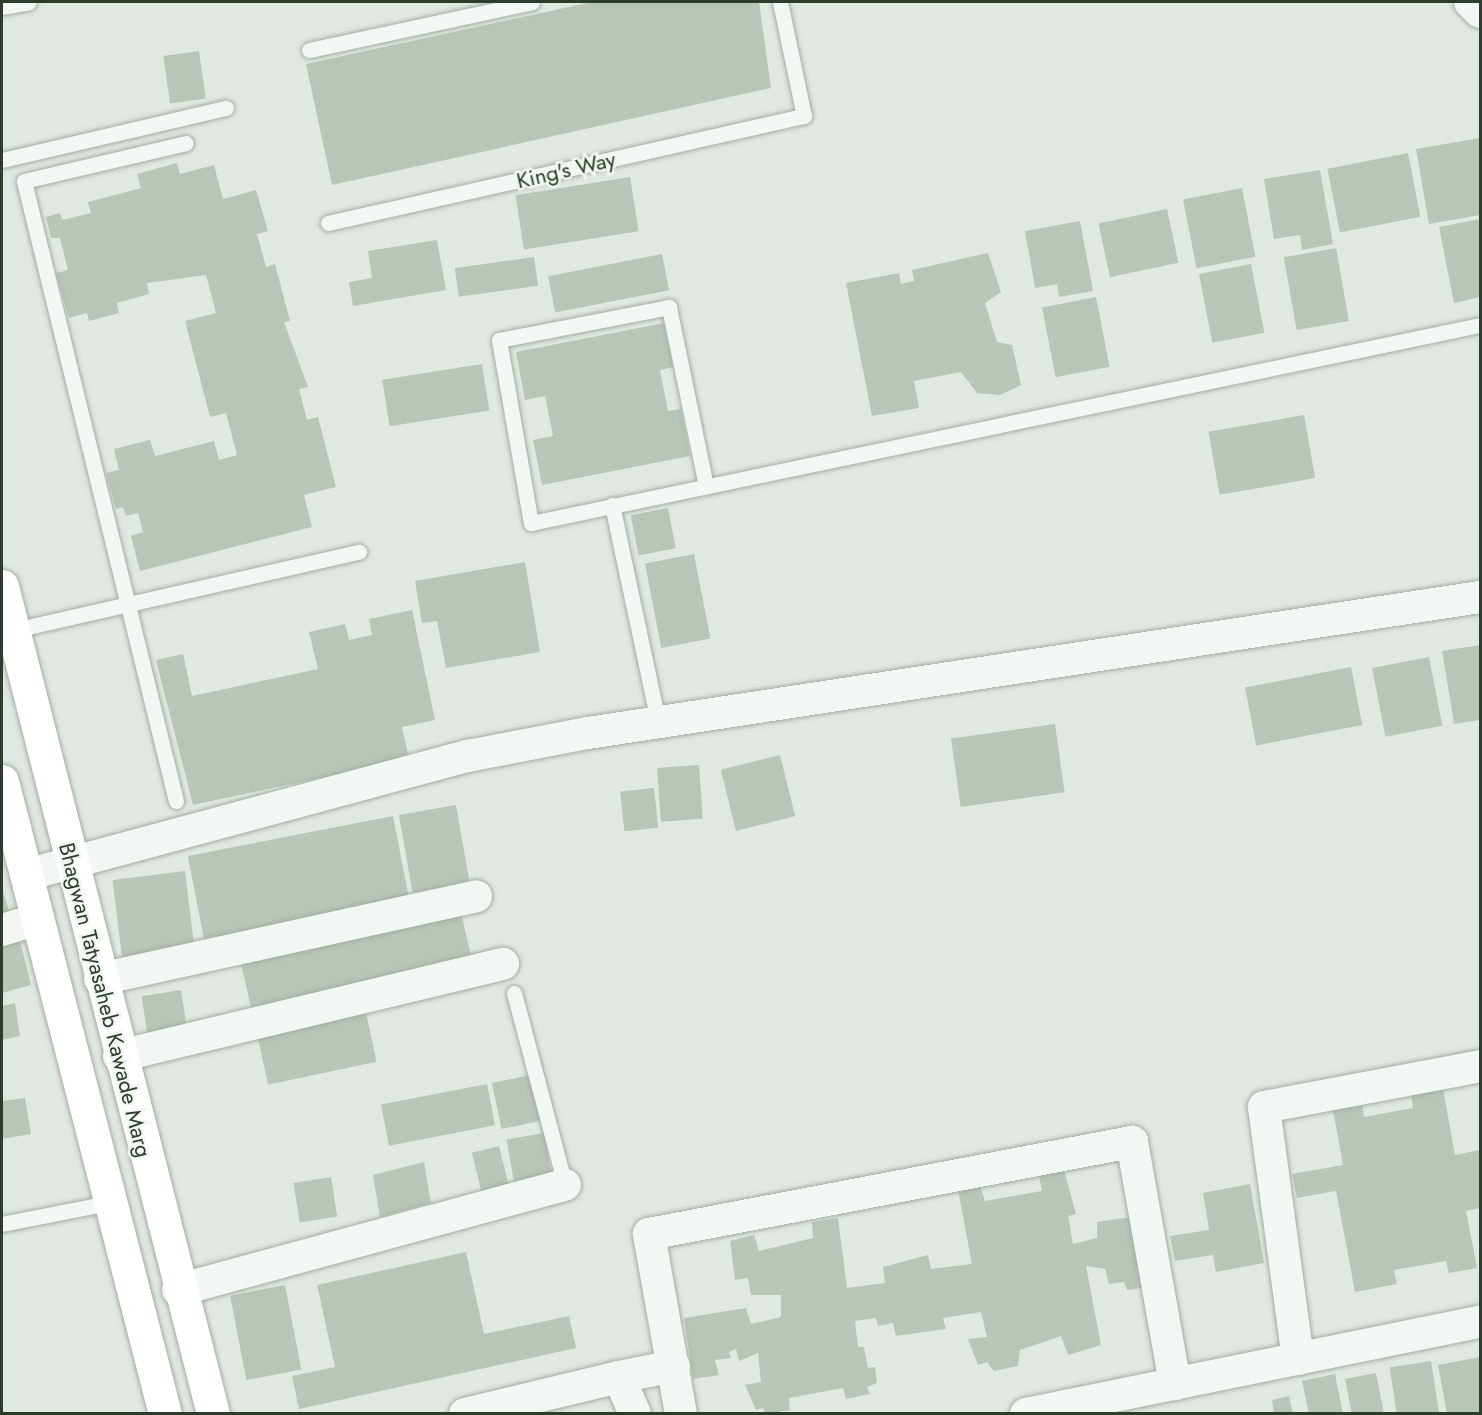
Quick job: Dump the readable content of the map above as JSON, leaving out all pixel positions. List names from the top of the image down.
{
  "streets": {
    "street": ["Bhagwan Tatyasaheb Kawade Marg"],
    "lane": ["King's Way"]
  }
}
